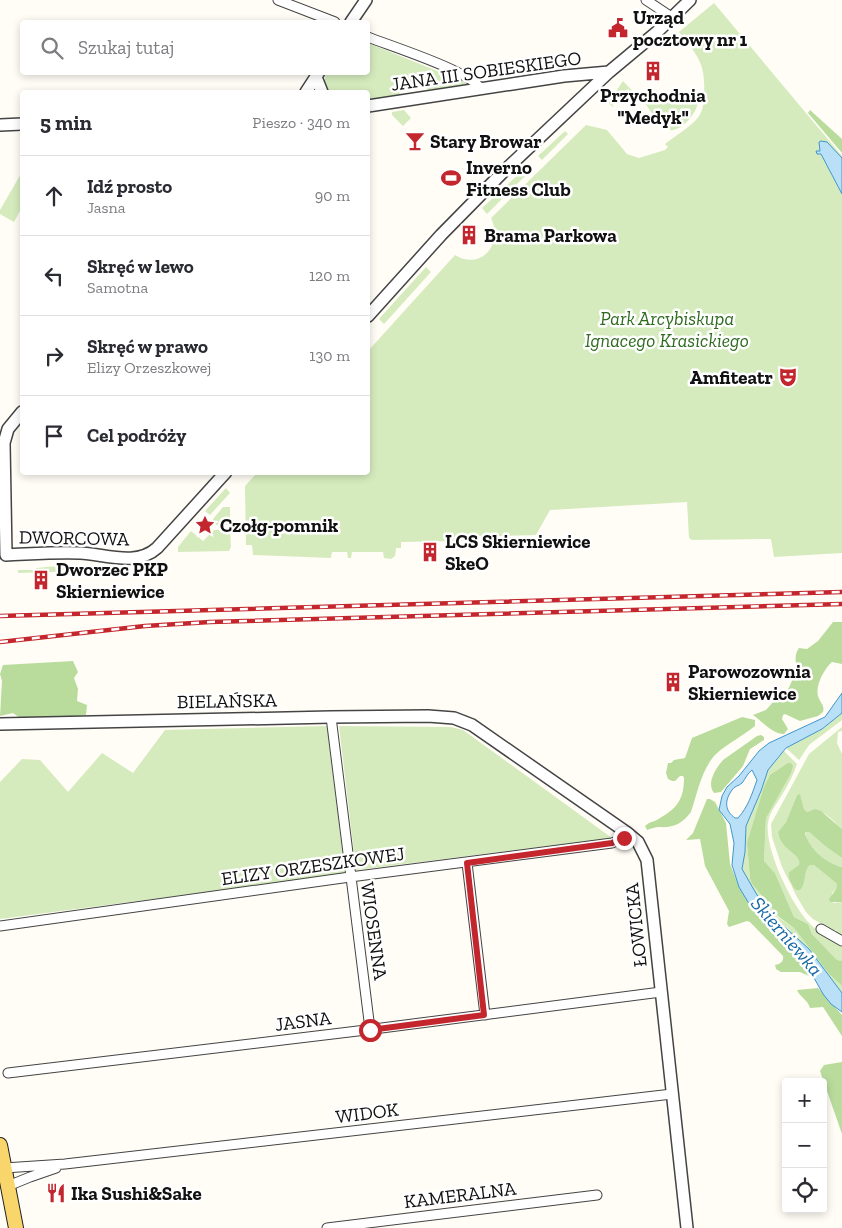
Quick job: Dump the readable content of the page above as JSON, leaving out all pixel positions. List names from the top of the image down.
{
  "streets": {
    "street": [
      "JANA III SOBIESKIEGO",
      "DWORCOWA",
      "BIELAŃSKA",
      "ELIZY ORZESZKOWEJ",
      "ŁOWICKA",
      "WIOSENNA",
      "JASNA",
      "WIDOK",
      "KAMERALNA"
    ]
  },
  "crossings": [
    ["BIELAŃSKA", "ŁOWICKA"],
    ["BIELAŃSKA", "WIOSENNA"],
    ["ELIZY ORZESZKOWEJ", "ŁOWICKA"],
    ["ELIZY ORZESZKOWEJ", "WIOSENNA"],
    ["ŁOWICKA", "JASNA"],
    ["ŁOWICKA", "WIDOK"],
    ["WIOSENNA", "JASNA"]
  ],
  "water": ["Skierniewka"],
  "parks": ["Park Arcybiskupa Ignacego Krasickiego"],
  "places": {
    "public building": ["Urząd pocztowy nr 1"],
    "building": [
      "Przychodnia \"Medyk\"",
      "Brama Parkowa",
      "LCS Skierniewice SkeO",
      "Dworzec PKP Skierniewice",
      "Parowozownia Skierniewice"
    ],
    "bar": ["Stary Browar"],
    "sports": ["Inverno Fitness Club"],
    "theatre": ["Amfiteatr"],
    "place": ["Czołg-pomnik"],
    "restaurant": ["Ika Sushi&Sake"]
  },
  "page": {
    "search": "Szukaj tutaj",
    "heading": ["5 min", "Pieszo · 340 m"],
    "list": [
      ["Idź prosto", "Jasna", "90 m"],
      ["Skręć w lewo", "Samotna", "120 m"],
      ["Skręć w prawo", "Elizy Orzeszkowej", "130 m"],
      "Cel podróży"
    ],
    "map_buttons": ["+", "−"]
  }
}
